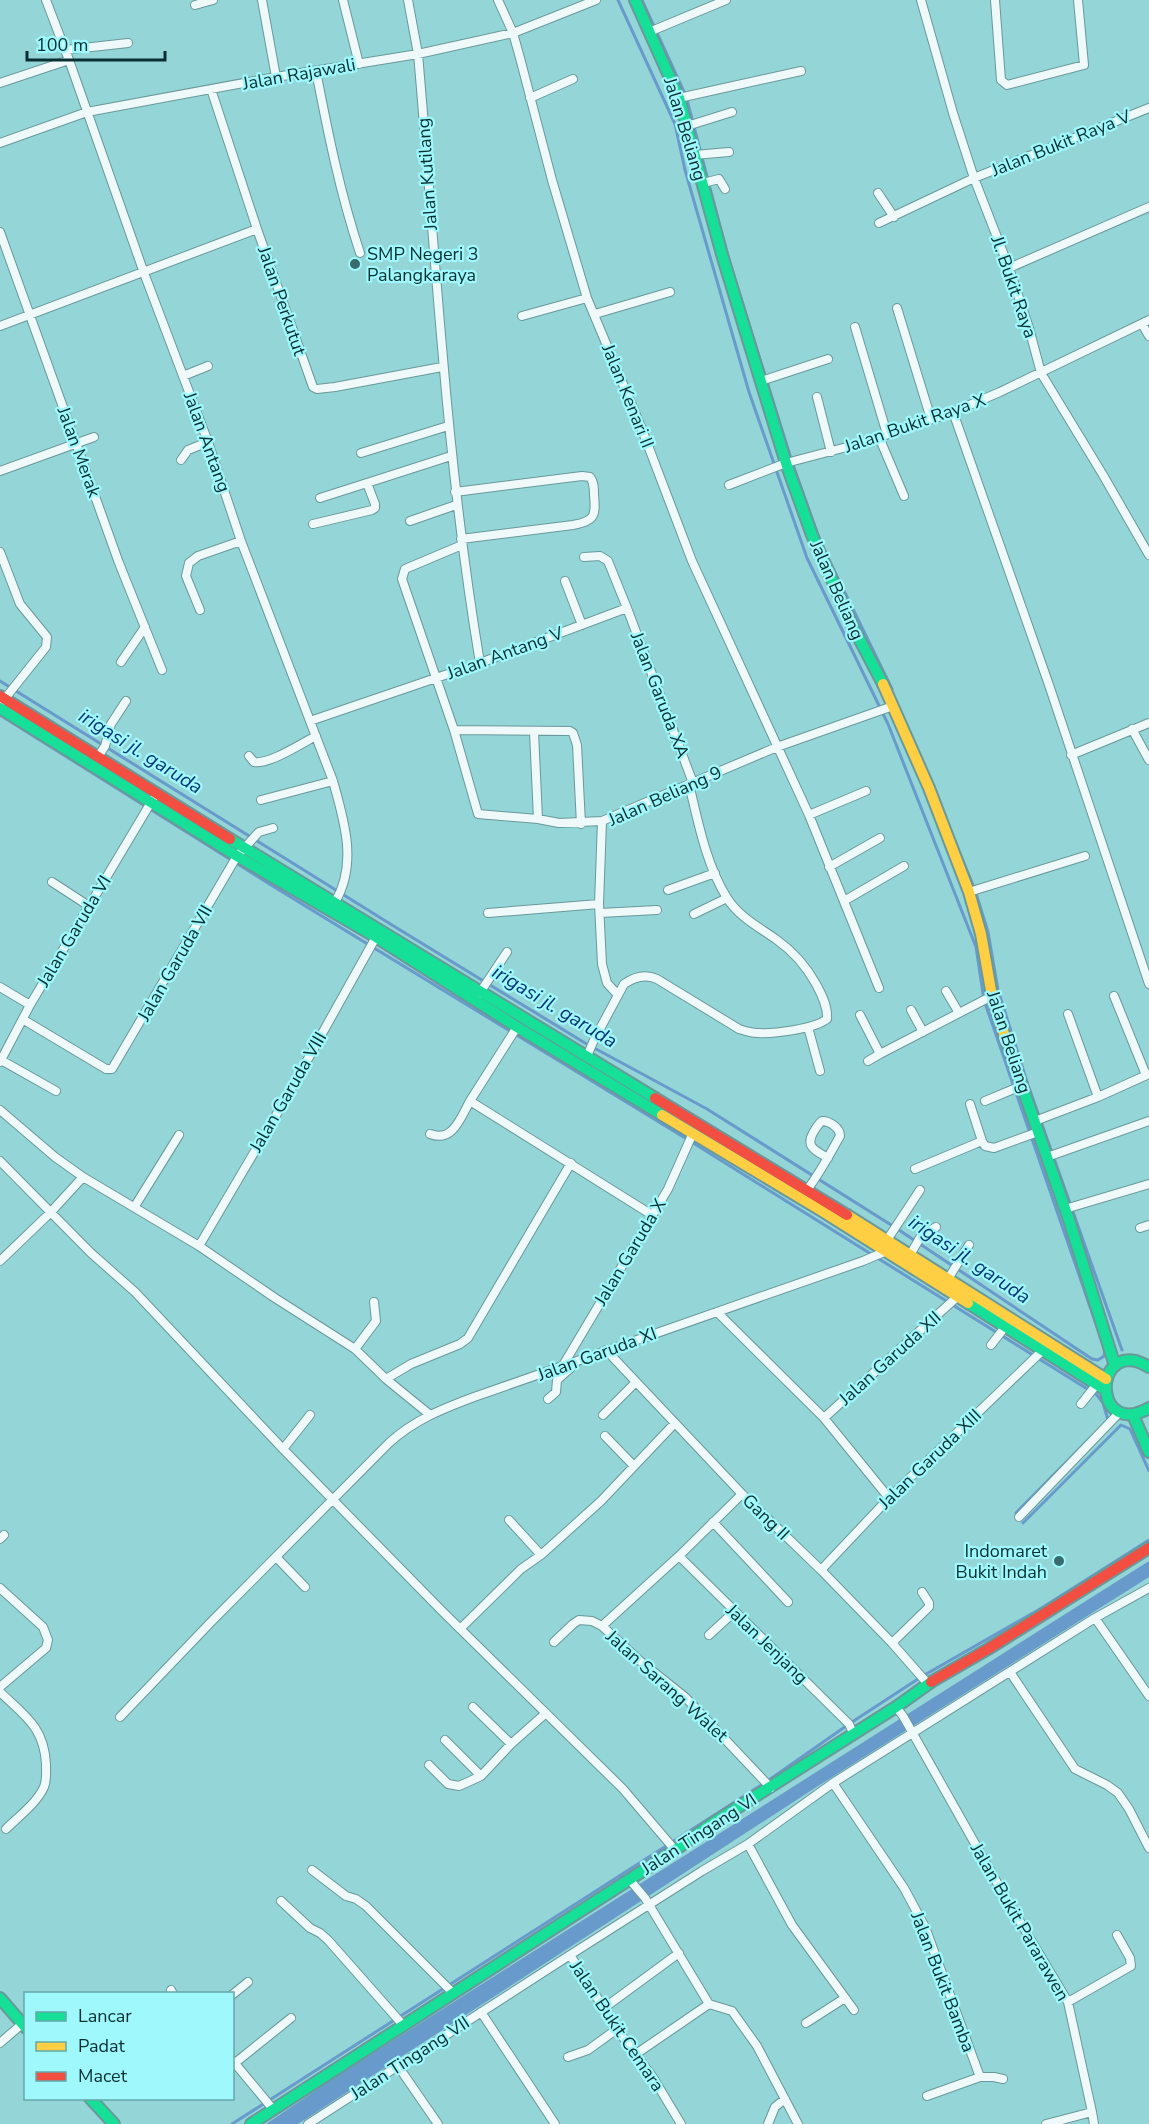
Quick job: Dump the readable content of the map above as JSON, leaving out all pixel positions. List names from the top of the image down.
{
  "streets": {
    "main road": ["Jalan Beliang", "Jalan Tingang VI"],
    "street": [
      "Jalan Rajawali",
      "Jalan Bukit Raya V",
      "Jalan Kutilang",
      "Jl. Bukit Raya",
      "Jalan Perkutut",
      "Jalan Kenari II",
      "Jalan Bukit Raya X",
      "Jalan Antang",
      "Jalan Merak",
      "Jalan Antang V",
      "Jalan Garuda XA",
      "Jalan Beliang 9",
      "Jalan Garuda VI",
      "Jalan Garuda VII",
      "Jalan Garuda VIII",
      "Jalan Garuda X",
      "Jalan Garuda XI",
      "Jalan Garuda XII",
      "Jalan Garuda XIII",
      "Gang II",
      "Jalan Jenjang",
      "Jalan Sarang Walet",
      "Jalan Bukit Pararawen",
      "Jalan Bukit Bamba",
      "Jalan Bukit Cemara",
      "Jalan Tingang VII"
    ]
  },
  "crossings": [
    ["Jalan Rajawali", "Jalan Kutilang"],
    ["Jalan Rajawali", "Jalan Perkutut"],
    ["Jalan Rajawali", "Jalan Kenari II"],
    ["Jalan Rajawali", "Jalan Antang"],
    ["Jalan Beliang", "Jalan Bukit Raya X"],
    ["Jalan Beliang", "Jalan Beliang 9"],
    ["Jalan Bukit Raya V", "Jl. Bukit Raya"],
    ["Jalan Kutilang", "Jalan Perkutut"],
    ["Jalan Kutilang", "Jalan Antang V"],
    ["Jl. Bukit Raya", "Jalan Bukit Raya X"],
    ["Jalan Kenari II", "Jalan Beliang 9"],
    ["Jalan Antang", "Jalan Antang V"],
    ["Jalan Antang V", "Jalan Garuda XA"],
    ["Jalan Garuda XA", "Jalan Beliang 9"],
    ["Jalan Garuda VI", "Jalan Garuda VII"],
    ["Jalan Garuda X", "Jalan Garuda XI"],
    ["Jalan Garuda XI", "Gang II"],
    ["Jalan Garuda XIII", "Gang II"],
    ["Gang II", "Jalan Tingang VI"],
    ["Jalan Jenjang", "Jalan Tingang VI"],
    ["Jalan Sarang Walet", "Jalan Tingang VI"],
    ["Jalan Tingang VI", "Jalan Bukit Pararawen"],
    ["Jalan Bukit Cemara", "Jalan Tingang VII"]
  ],
  "water": ["irigasi jl. garuda"],
  "places": ["SMP Negeri 3 Palangkaraya", "Indomaret Bukit Indah"],
  "legend": ["Lancar", "Padat", "Macet"],
  "scale_bar": "100 m"
}
